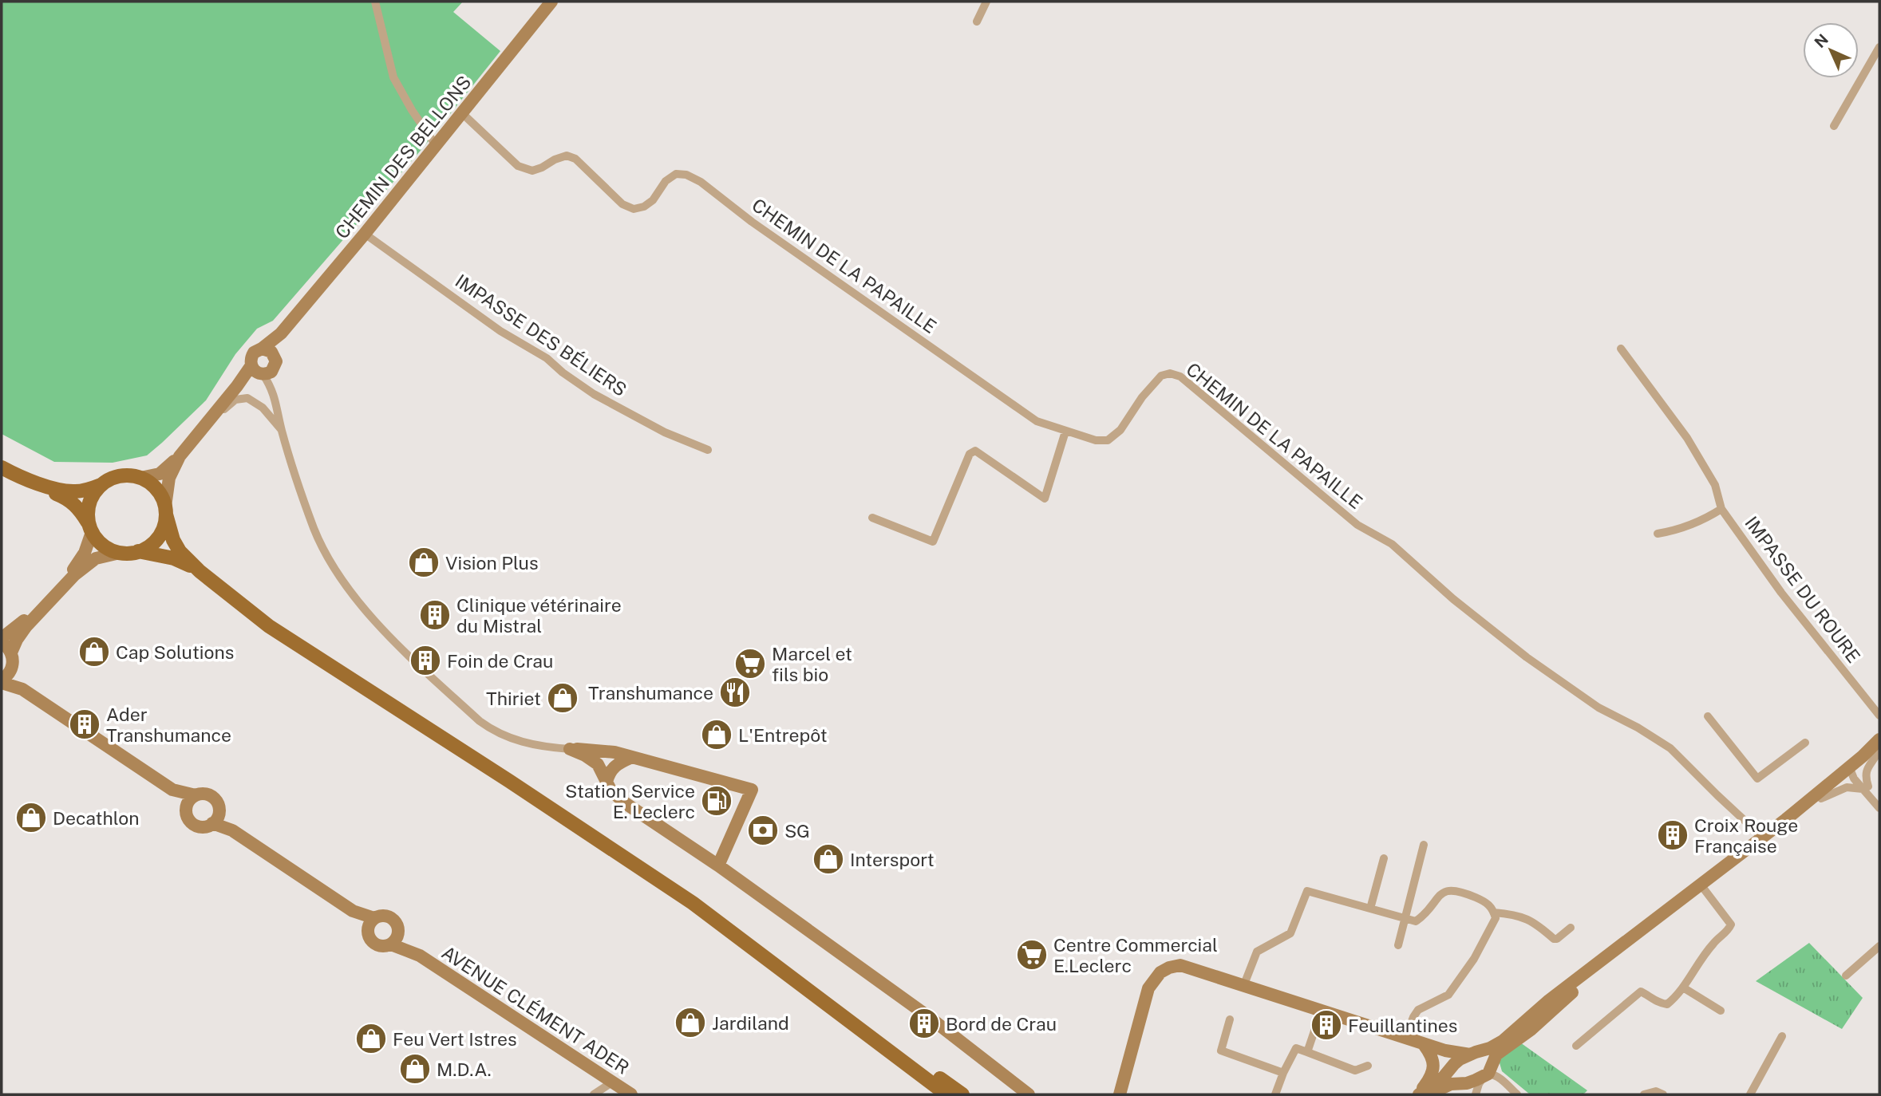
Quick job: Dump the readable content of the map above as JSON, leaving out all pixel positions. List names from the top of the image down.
{
  "streets": {
    "street": [
      "CHEMIN DES BELLONS",
      "CHEMIN DE LA PAPAILLE",
      "IMPASSE DES BÉLIERS",
      "IMPASSE DU ROURE",
      "AVENUE CLÉMENT ADER"
    ]
  },
  "crossings": [
    ["CHEMIN DES BELLONS", "CHEMIN DE LA PAPAILLE"],
    ["CHEMIN DES BELLONS", "IMPASSE DES BÉLIERS"]
  ],
  "places": {
    "shop": [
      "Vision Plus",
      "Cap Solutions",
      "Thiriet",
      "L'Entrepôt",
      "Decathlon",
      "Intersport",
      "Jardiland",
      "Feu Vert Istres",
      "M.D.A."
    ],
    "building": [
      "Clinique vétérinaire du Mistral",
      "Foin de Crau",
      "Ader Transhumance",
      "Croix Rouge Française",
      "Bord de Crau",
      "Feuillantines"
    ],
    "supermarket": ["Marcel et fils bio", "Centre Commercial E.Leclerc"],
    "restaurant": ["Transhumance"],
    "fuel station": ["Station Service E. Leclerc"],
    "bank": ["SG"]
  },
  "north": "top left"
}
